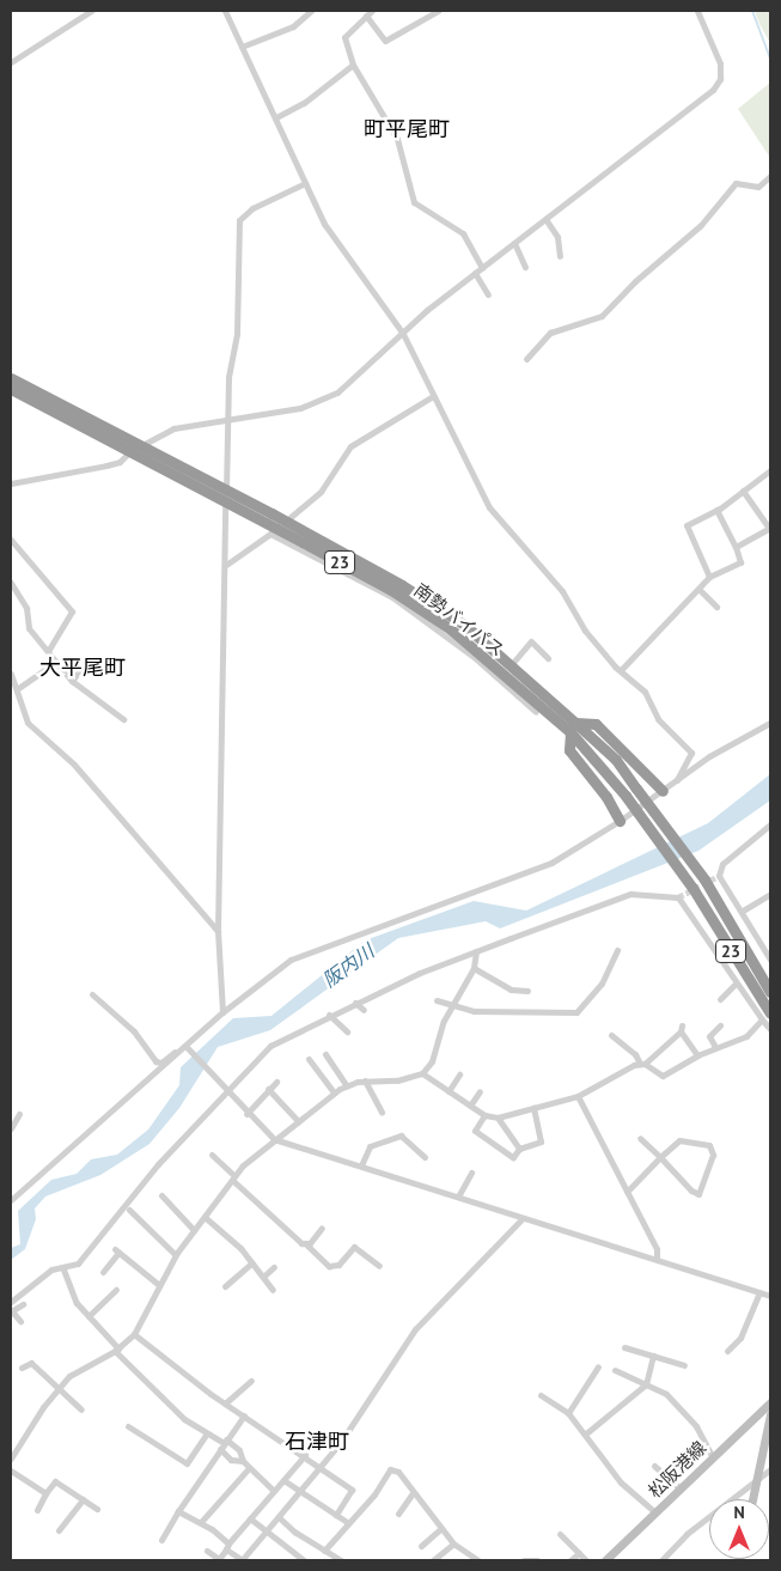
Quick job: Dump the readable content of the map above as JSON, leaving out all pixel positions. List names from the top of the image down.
{
  "streets": {
    "highway": ["23", "南勢バイパス"],
    "main road": ["松阪港線"]
  },
  "districts": ["町平尾町", "大平尾町", "石津町"],
  "water": ["阪内川"],
  "north": "top"
}
